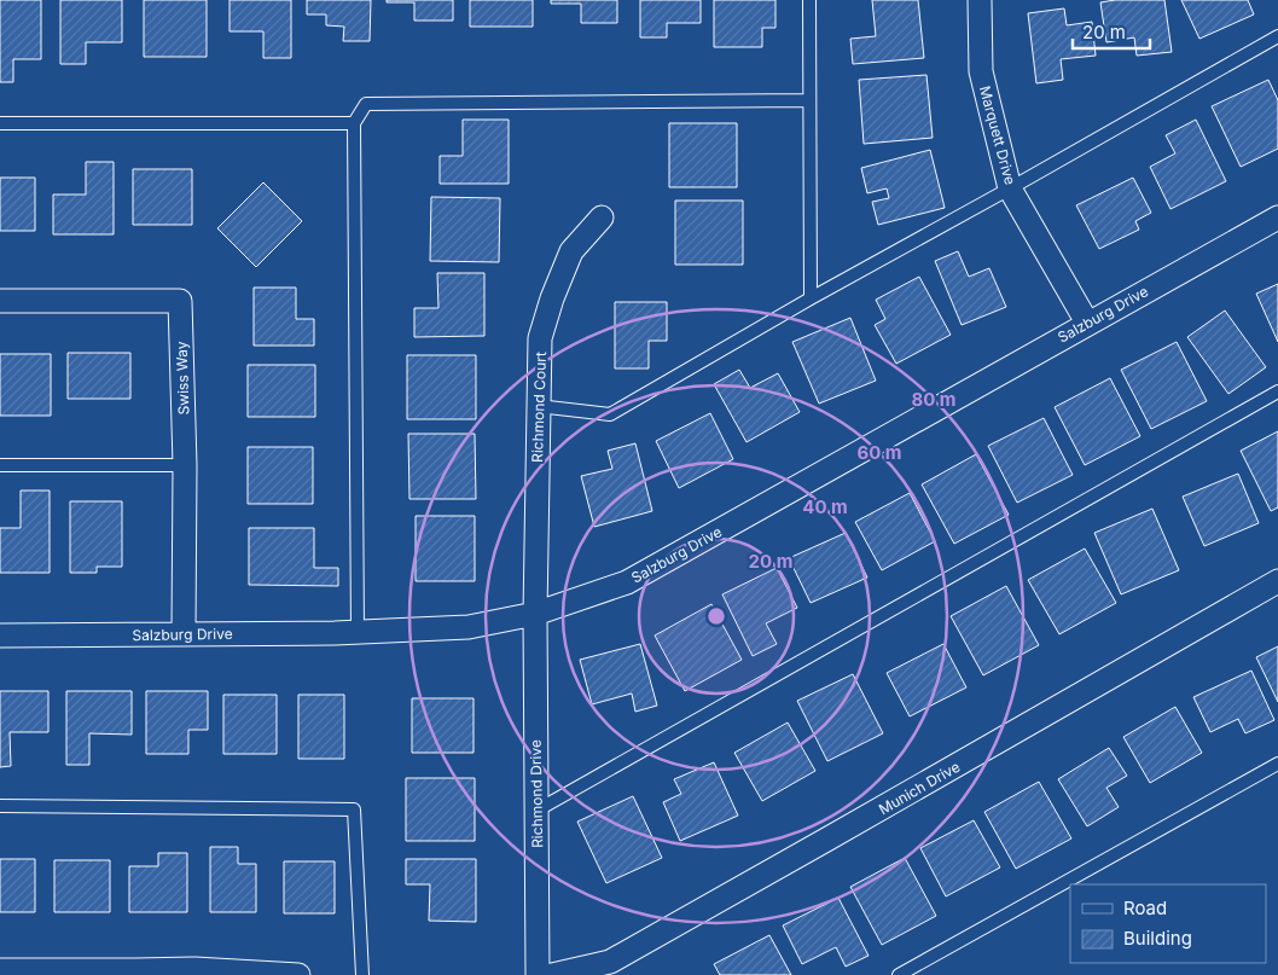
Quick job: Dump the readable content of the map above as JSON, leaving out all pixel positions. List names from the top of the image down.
{
  "streets": {
    "street": [
      "Marquett Drive",
      "Salzburg Drive",
      "Swiss Way",
      "Richmond Court",
      "Munich Drive",
      "Richmond Drive"
    ]
  },
  "crossings": [
    ["Marquett Drive", "Salzburg Drive"],
    ["Salzburg Drive", "Swiss Way"],
    ["Salzburg Drive", "Richmond Court"],
    ["Salzburg Drive", "Richmond Drive"],
    ["Richmond Court", "Richmond Drive"]
  ],
  "legend": ["Road", "Building"],
  "scale_bar": "20 m",
  "rings": [
    "80 m",
    "60 m",
    "40 m",
    "20 m"
  ]
}
